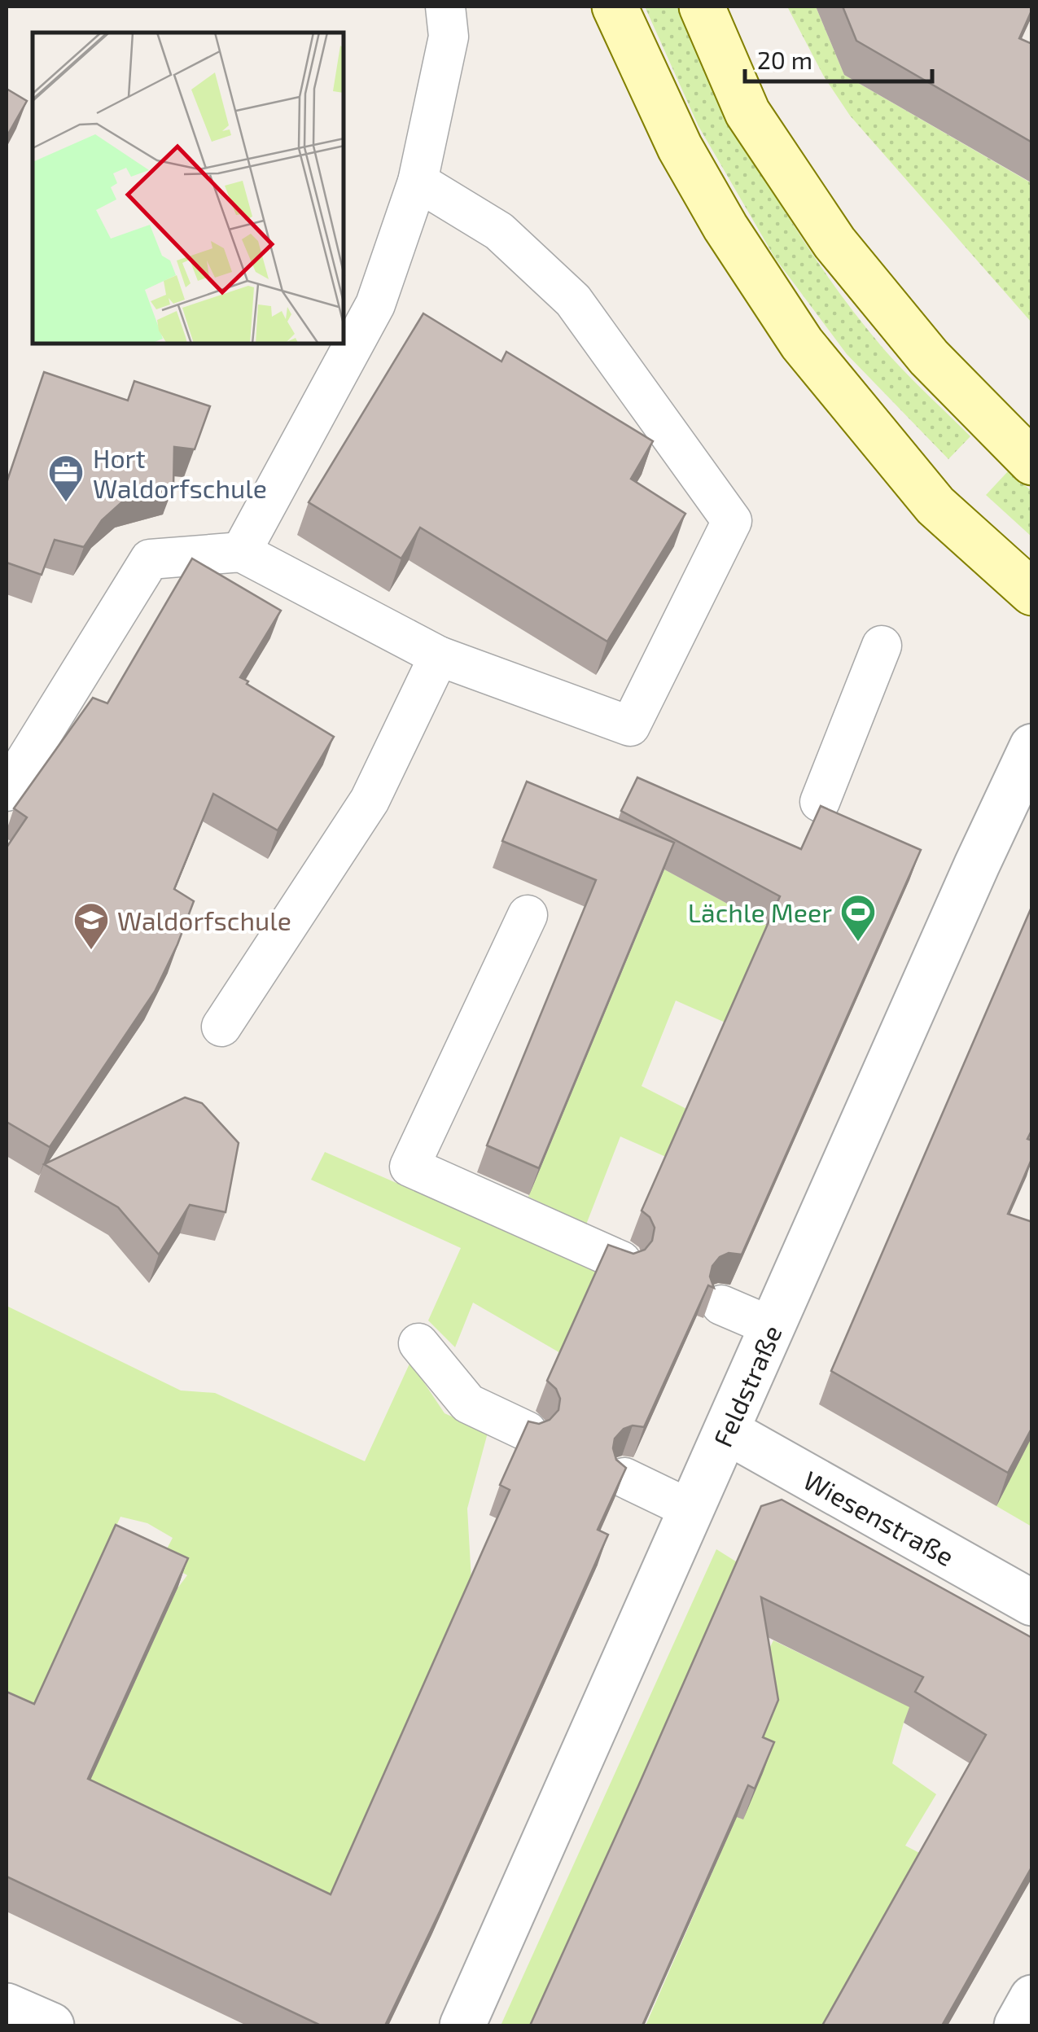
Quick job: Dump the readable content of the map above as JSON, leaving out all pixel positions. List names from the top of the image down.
{
  "streets": {
    "street": ["Feldstraße", "Wiesenstraße"]
  },
  "crossings": [
    ["Feldstraße", "Wiesenstraße"]
  ],
  "places": {
    "office": ["Hort Waldorfschule"],
    "sports": ["Lächle Meer"],
    "school or university": ["Waldorfschule"]
  },
  "scale_bar": "20 m"
}
